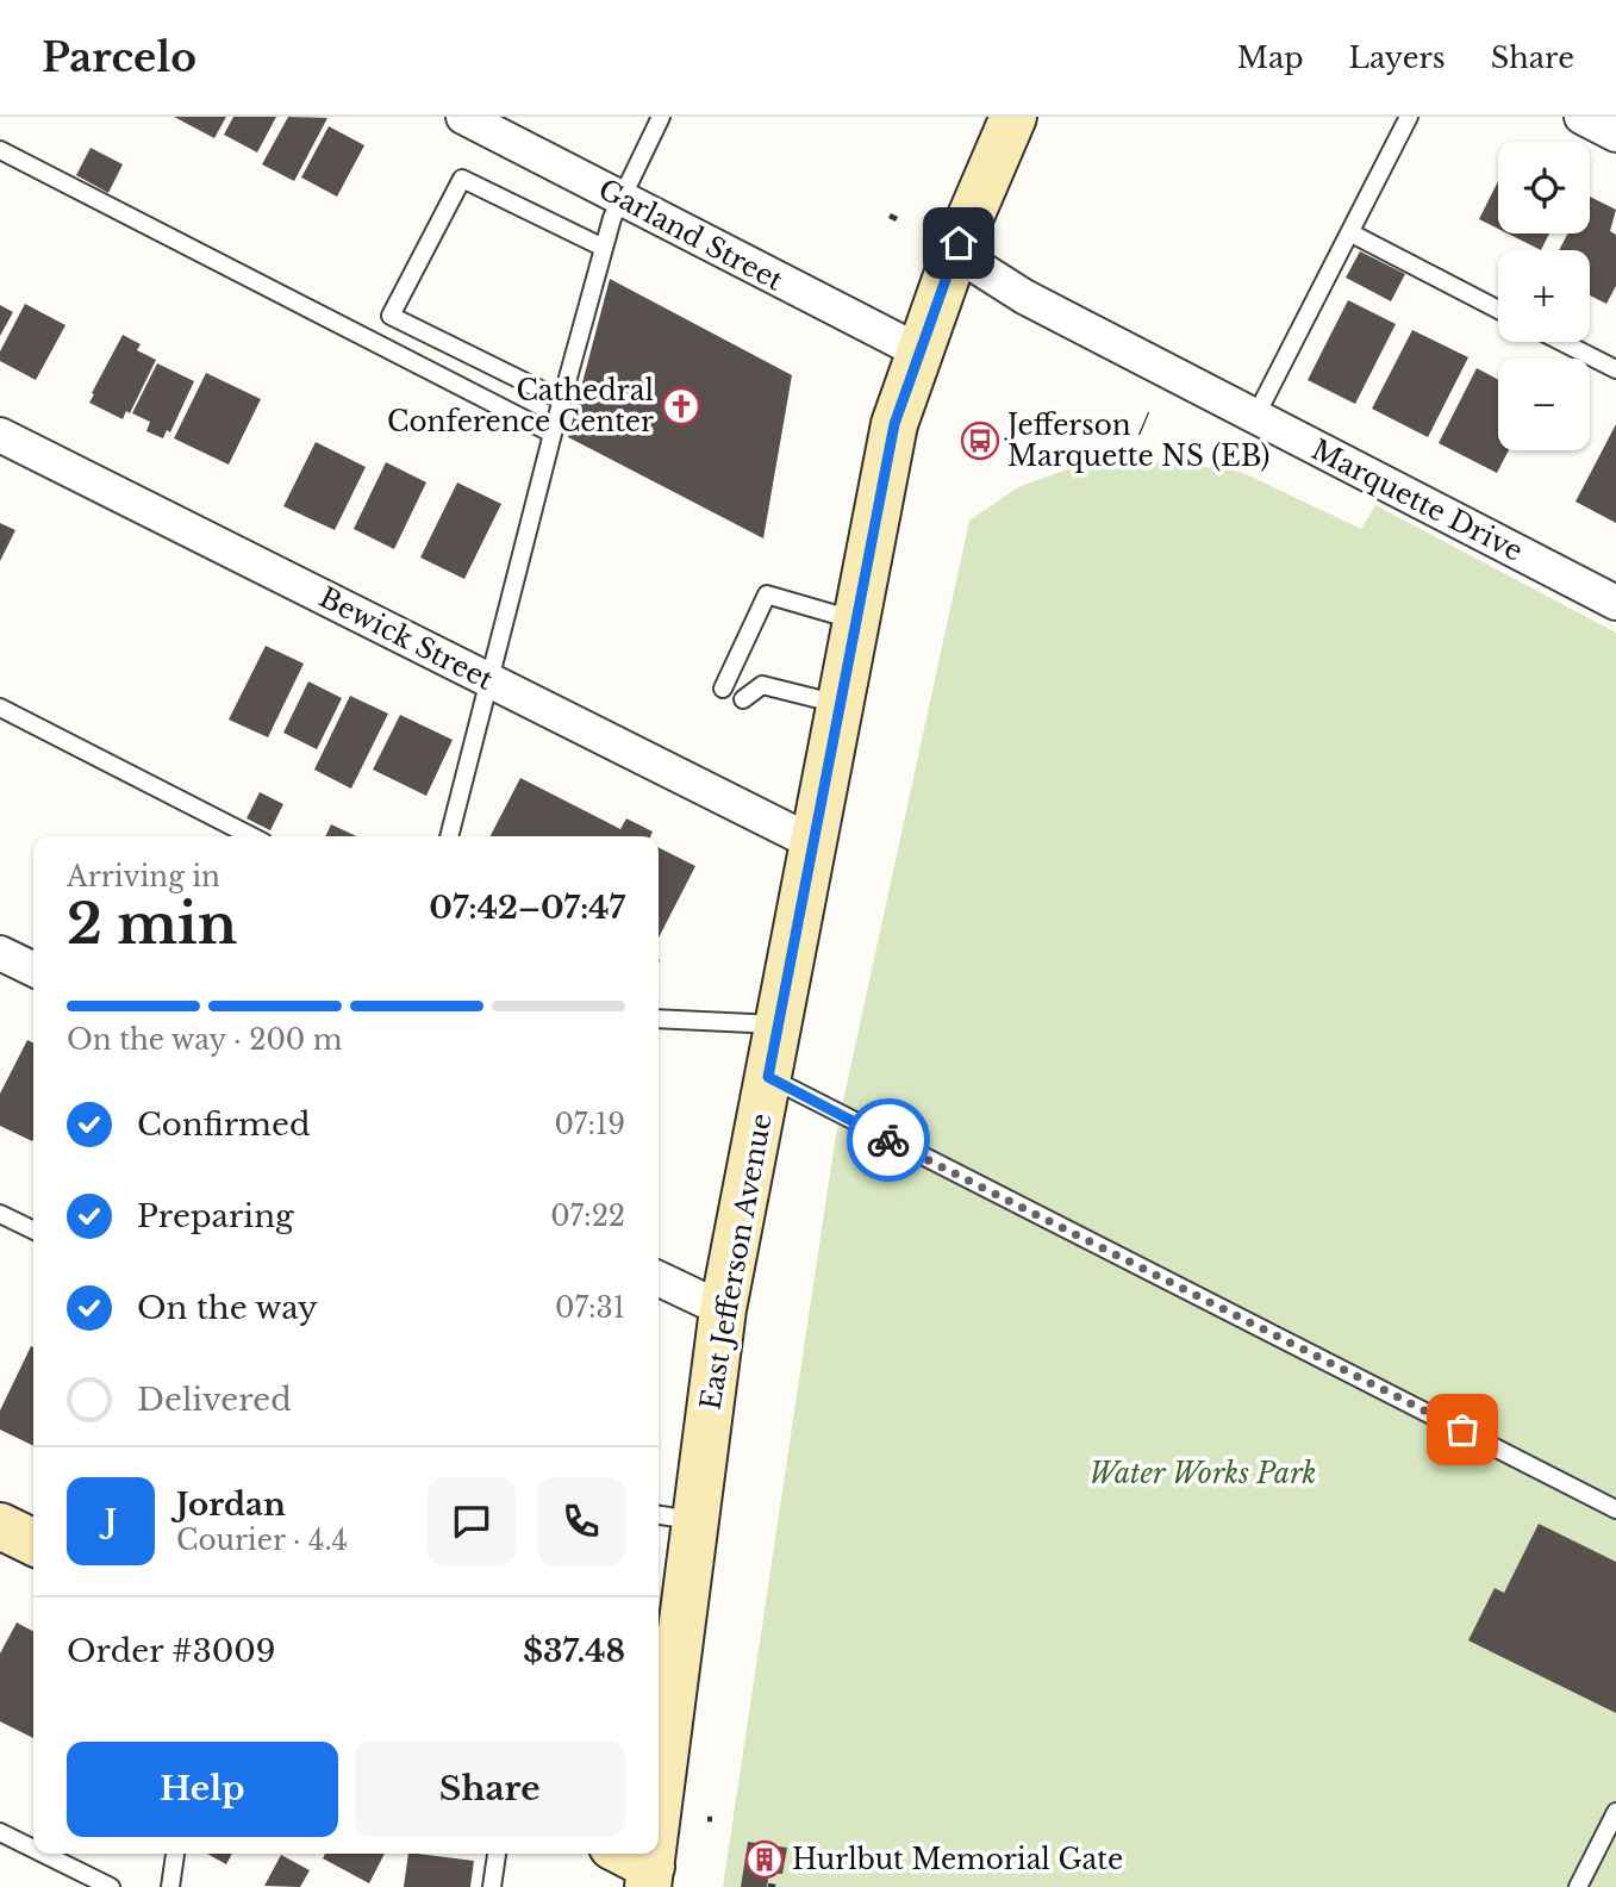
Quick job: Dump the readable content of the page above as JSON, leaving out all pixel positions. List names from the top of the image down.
{
  "streets": {
    "main road": ["East Jefferson Avenue"],
    "street": ["Garland Street", "Marquette Drive", "Bewick Street"]
  },
  "crossings": [
    ["Garland Street", "East Jefferson Avenue"],
    ["Marquette Drive", "East Jefferson Avenue"],
    ["Bewick Street", "East Jefferson Avenue"]
  ],
  "parks": ["Water Works Park"],
  "places": {
    "church": ["Cathedral Conference Center"],
    "bus stop": ["Jefferson / Marquette NS (EB)"],
    "building": ["Hurlbut Memorial Gate"]
  },
  "page": {
    "header": "Parcelo",
    "nav": ["Map", "Layers", "Share"],
    "map_buttons": ["+", "−"],
    "heading": ["2 min", "Arriving in", "07:42–07:47"],
    "panel": [
      "Jordan",
      "Courier · 4.4",
      "Order #3009",
      "$37.48"
    ],
    "bar": "On the way · 200 m",
    "list": [
      ["Confirmed", "07:19"],
      ["Preparing", "07:22"],
      ["On the way", "07:31"],
      "Delivered"
    ],
    "round": "J",
    "buttons": ["Help", "Share"]
  }
}
